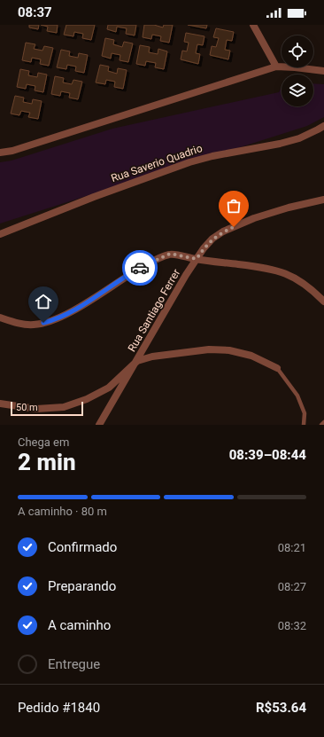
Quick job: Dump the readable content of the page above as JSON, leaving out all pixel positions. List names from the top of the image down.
{
  "streets": {
    "street": ["Rua Saverio Quadrio", "Rua Santiago Ferrer"]
  },
  "scale_bar": "50 m",
  "page": {
    "status": "08:37",
    "scale": "50 m",
    "heading": ["2 min", "Chega em", "08:39–08:44"],
    "panel": ["Pedido #1840", "R$53.64"],
    "bar": "A caminho · 80 m",
    "list": [
      ["Confirmado", "08:21"],
      ["Preparando", "08:27"],
      ["A caminho", "08:32"],
      "Entregue"
    ]
  }
}
